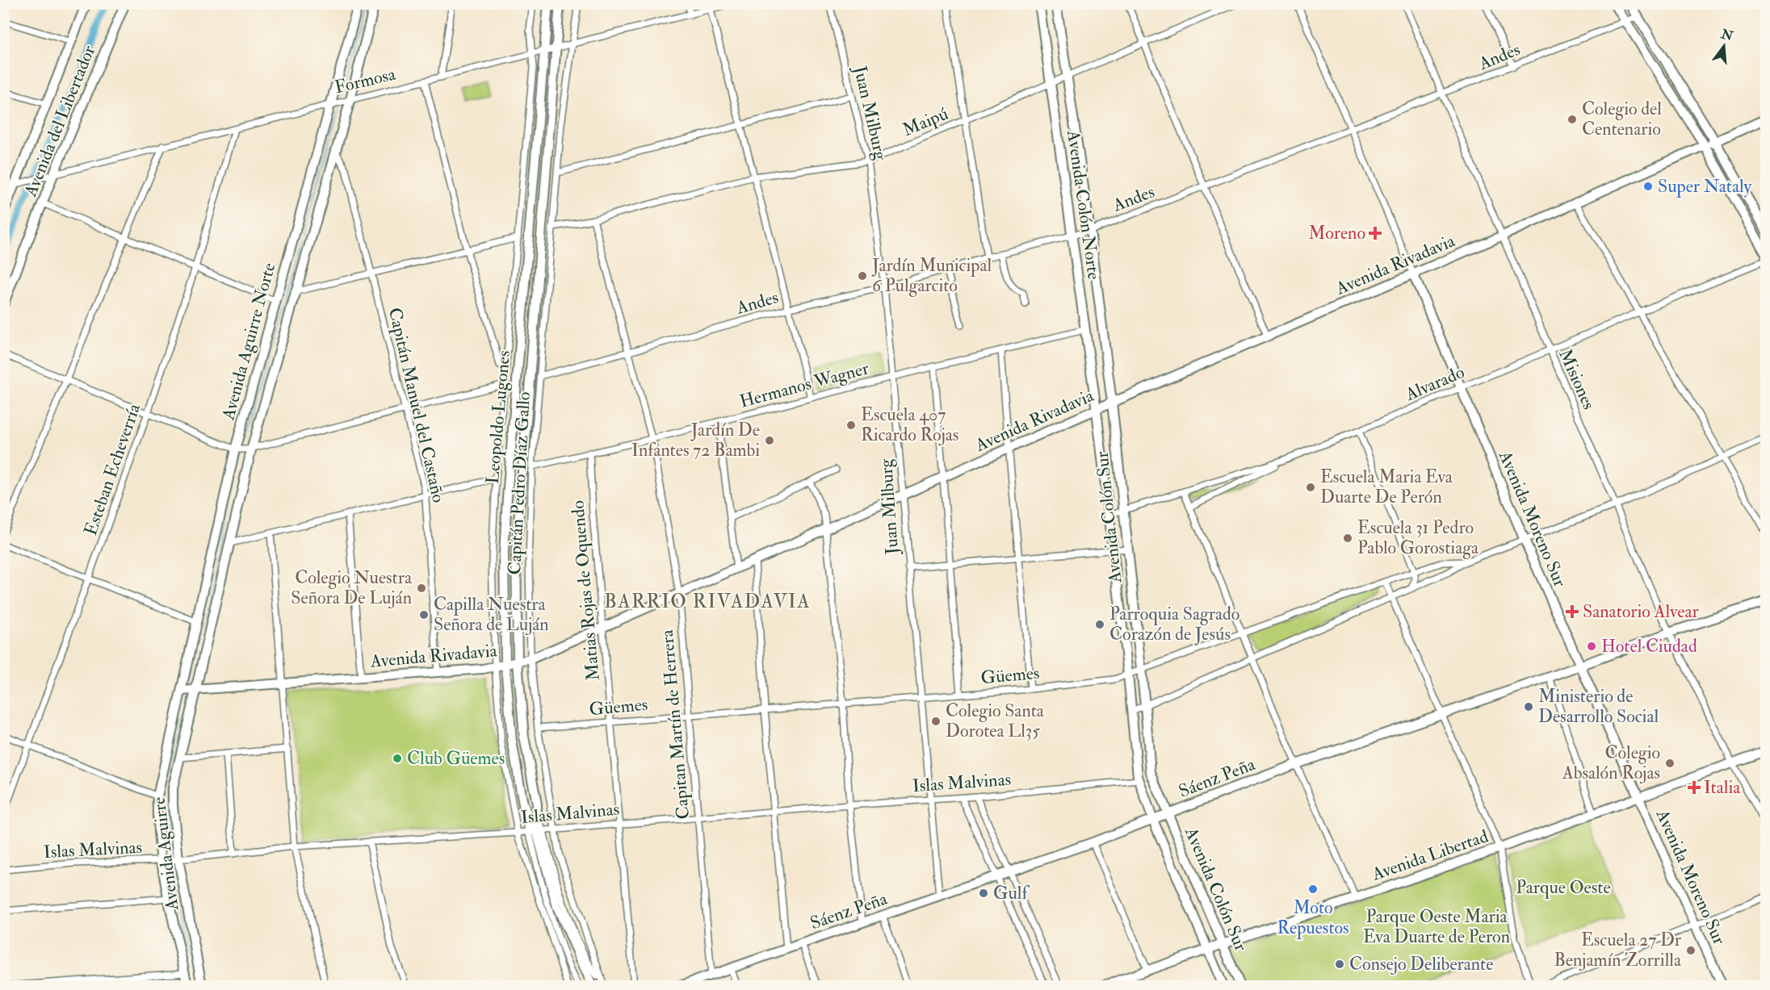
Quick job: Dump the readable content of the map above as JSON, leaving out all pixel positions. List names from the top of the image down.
{
  "streets": {
    "main road": [
      "Avenida del Libertador",
      "Avenida Colón Norte",
      "Avenida Rivadavia",
      "Avenida Aguirre Norte",
      "Leopoldo Lugones",
      "Avenida Colón Sur",
      "Avenida Moreno Sur",
      "Sáenz Peña",
      "Avenida Aguirre",
      "Avenida Libertad"
    ],
    "street": [
      "Andes",
      "Formosa",
      "Juan Milburg",
      "Maipú",
      "Misiones",
      "Alvarado",
      "Hermanos Wagner",
      "Capitán Manuel del Castaño",
      "Esteban Echeverría",
      "Capitán Pedro Díaz Gallo",
      "Matias Rojas de Oquendo",
      "Güemes",
      "Capitan Martín de Herrera",
      "Islas Malvinas"
    ]
  },
  "crossings": [
    ["Andes", "Juan Milburg"],
    ["Andes", "Avenida Colón Norte"],
    ["Andes", "Misiones"],
    ["Andes", "Capitán Pedro Díaz Gallo"],
    ["Andes", "Capitan Martín de Herrera"],
    ["Formosa", "Avenida del Libertador"],
    ["Formosa", "Avenida Aguirre Norte"],
    ["Formosa", "Leopoldo Lugones"],
    ["Formosa", "Esteban Echeverría"],
    ["Formosa", "Capitán Pedro Díaz Gallo"],
    ["Juan Milburg", "Maipú"],
    ["Juan Milburg", "Avenida Rivadavia"],
    ["Juan Milburg", "Hermanos Wagner"],
    ["Juan Milburg", "Güemes"],
    ["Juan Milburg", "Sáenz Peña"],
    ["Juan Milburg", "Islas Malvinas"],
    ["Maipú", "Avenida Colón Norte"],
    ["Maipú", "Capitán Pedro Díaz Gallo"],
    ["Maipú", "Capitan Martín de Herrera"],
    ["Avenida Colón Norte", "Avenida Rivadavia"],
    ["Avenida Colón Norte", "Hermanos Wagner"],
    ["Avenida Colón Norte", "Avenida Colón Sur"],
    ["Avenida Rivadavia", "Avenida Aguirre Norte"],
    ["Avenida Rivadavia", "Misiones"],
    ["Avenida Rivadavia", "Capitán Manuel del Castaño"],
    ["Avenida Rivadavia", "Leopoldo Lugones"],
    ["Avenida Rivadavia", "Capitán Pedro Díaz Gallo"],
    ["Avenida Rivadavia", "Avenida Colón Sur"],
    ["Avenida Rivadavia", "Avenida Moreno Sur"],
    ["Avenida Rivadavia", "Matias Rojas de Oquendo"],
    ["Avenida Rivadavia", "Capitan Martín de Herrera"],
    ["Avenida Rivadavia", "Avenida Aguirre"],
    ["Avenida Aguirre Norte", "Capitán Manuel del Castaño"],
    ["Avenida Aguirre Norte", "Avenida Aguirre"],
    ["Misiones", "Alvarado"],
    ["Misiones", "Güemes"],
    ["Misiones", "Sáenz Peña"],
    ["Misiones", "Avenida Libertad"],
    ["Alvarado", "Avenida Colón Sur"],
    ["Alvarado", "Avenida Moreno Sur"],
    ["Hermanos Wagner", "Capitán Pedro Díaz Gallo"],
    ["Hermanos Wagner", "Matias Rojas de Oquendo"],
    ["Hermanos Wagner", "Capitan Martín de Herrera"],
    ["Leopoldo Lugones", "Islas Malvinas"],
    ["Capitán Pedro Díaz Gallo", "Güemes"],
    ["Capitán Pedro Díaz Gallo", "Islas Malvinas"],
    ["Avenida Colón Sur", "Güemes"],
    ["Avenida Colón Sur", "Sáenz Peña"],
    ["Avenida Colón Sur", "Islas Malvinas"],
    ["Avenida Colón Sur", "Avenida Libertad"],
    ["Avenida Moreno Sur", "Güemes"],
    ["Avenida Moreno Sur", "Sáenz Peña"],
    ["Avenida Moreno Sur", "Avenida Libertad"],
    ["Matias Rojas de Oquendo", "Güemes"],
    ["Matias Rojas de Oquendo", "Islas Malvinas"],
    ["Güemes", "Capitan Martín de Herrera"],
    ["Capitan Martín de Herrera", "Sáenz Peña"],
    ["Capitan Martín de Herrera", "Islas Malvinas"],
    ["Islas Malvinas", "Avenida Aguirre"]
  ],
  "districts": ["BARRIO RIVADAVIA"],
  "parks": ["Parque Oeste", "Parque Oeste Maria Eva Duarte de Peron"],
  "places": {
    "other": [
      "Colegio del Centenario",
      "Super Nataly",
      "Jardín Municipal 6 Pulgarcito",
      "Escuela 407 Ricardo Rojas",
      "Jardín De Infantes 72 Bambi",
      "Escuela Maria Eva Duarte De Perón",
      "Escuela 31 Pedro Pablo Gorostiaga",
      "Colegio Nuestra Señora De Luján",
      "Capilla Nuestra Señora de Luján",
      "Parroquia Sagrado Corazón de Jesús",
      "Hotel Ciudad",
      "Ministerio de Desarrollo Social",
      "Colegio Santa Dorotea Ll35",
      "Club Güemes",
      "Colegio Absalón Rojas",
      "Moto Repuestos",
      "Gulf",
      "Escuela 27 Dr Benjamín Zorrilla",
      "Consejo Deliberante"
    ],
    "health": ["Moreno", "Sanatorio Alvear", "Italia"]
  },
  "north": "top"
}
